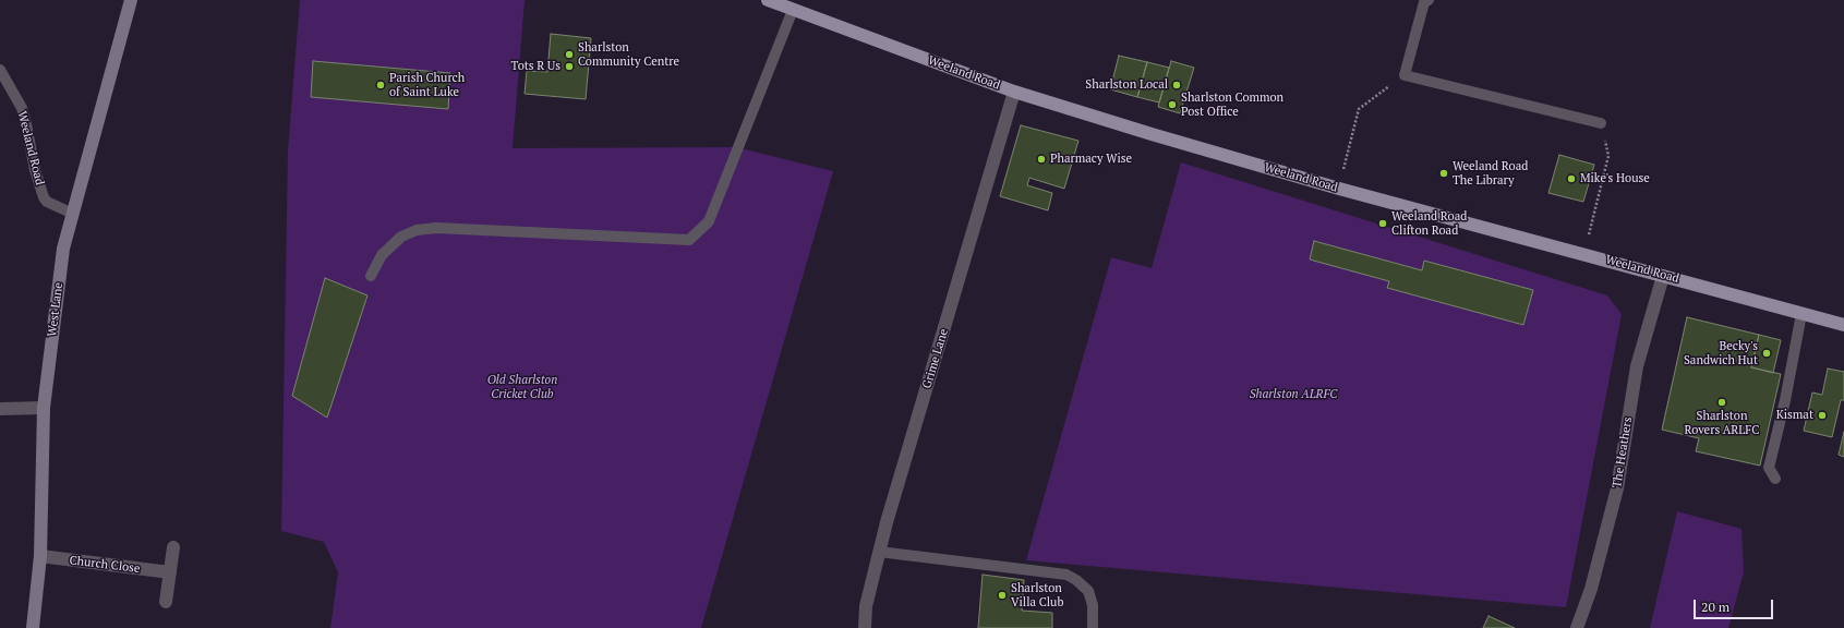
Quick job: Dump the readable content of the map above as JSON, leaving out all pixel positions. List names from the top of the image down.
{
  "streets": {
    "main road": ["Weeland Road"],
    "street": [
      "West Lane",
      "Grime Lane",
      "The Heathers",
      "Church Close"
    ]
  },
  "crossings": [
    ["Weeland Road", "West Lane"],
    ["Weeland Road", "Grime Lane"],
    ["Weeland Road", "The Heathers"],
    ["West Lane", "Church Close"]
  ],
  "parks": ["Old Sharlston Cricket Club", "Sharlston ALRFC"],
  "places": [
    "Sharlston Community Centre",
    "Tots R Us",
    "Parish Church of Saint Luke",
    "Sharlston Local",
    "Sharlston Common Post Office",
    "Pharmacy Wise",
    "Weeland Road The Library",
    "Mike's House",
    "Weeland Road Clifton Road",
    "Becky's Sandwich Hut",
    "Sharlston Rovers ARLFC",
    "Kismat",
    "Sharlston Villa Club"
  ],
  "scale_bar": "20 m"
}
